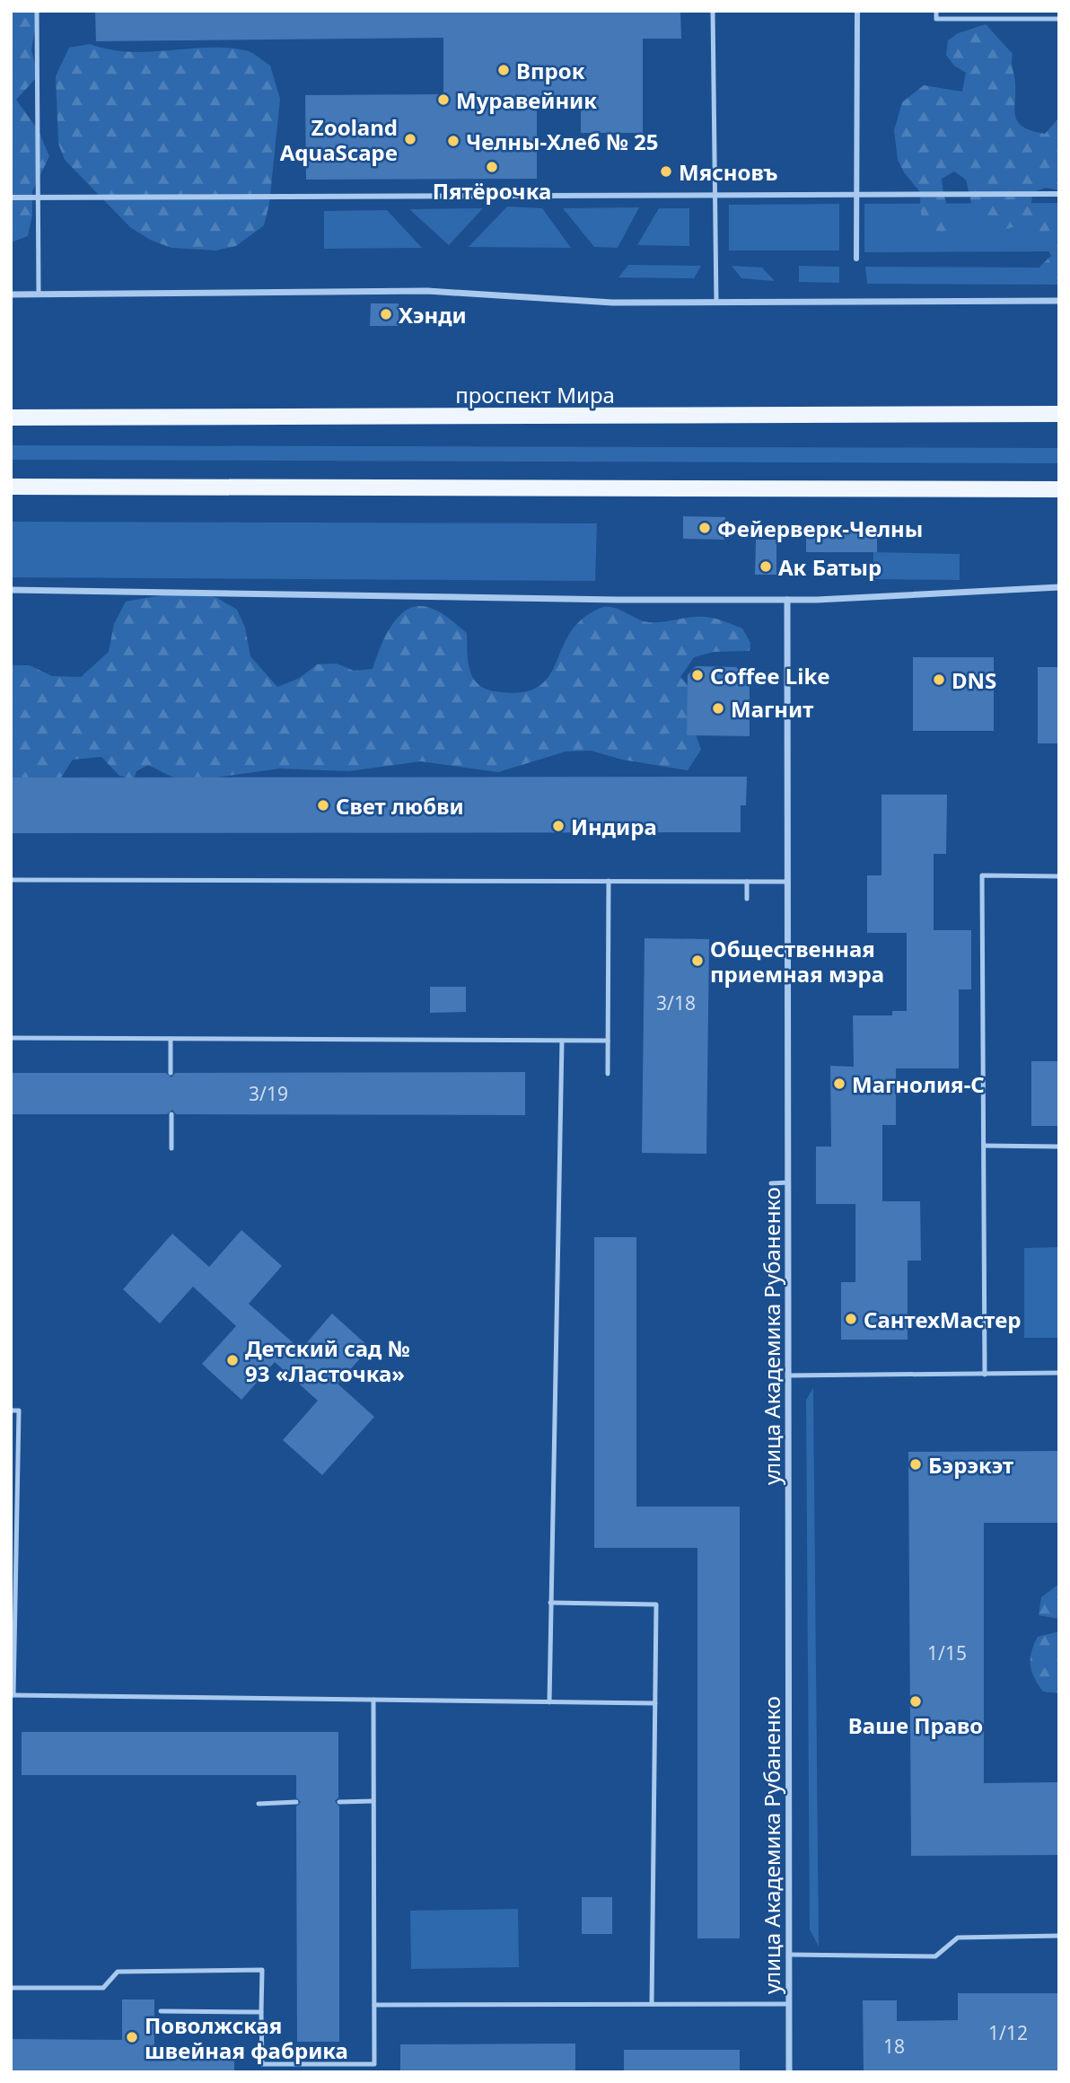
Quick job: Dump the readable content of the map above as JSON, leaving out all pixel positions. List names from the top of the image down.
{
  "streets": {
    "main road": ["проспект Мира"],
    "street": ["улица Академика Рубаненко"]
  },
  "places": [
    "Впрок",
    "Муравейник",
    "Zooland AquaScape",
    "Челны-Хлеб № 25",
    "Пятёрочка",
    "Мясновъ",
    "Хэнди",
    "Фейерверк-Челны",
    "Ак Батыр",
    "Coffee Like",
    "DNS",
    "Магнит",
    "Свет любви",
    "Индира",
    "Общественная приемная мэра",
    "Магнолия-С",
    "СантехМастер",
    "Детский сад № 93 «Ласточка»",
    "Бэрэкэт",
    "Ваше Право",
    "Поволжская швейная фабрика"
  ],
  "house_numbers": [
    "3/18",
    "3/19",
    "1/15",
    "1/12",
    "18"
  ]
}
